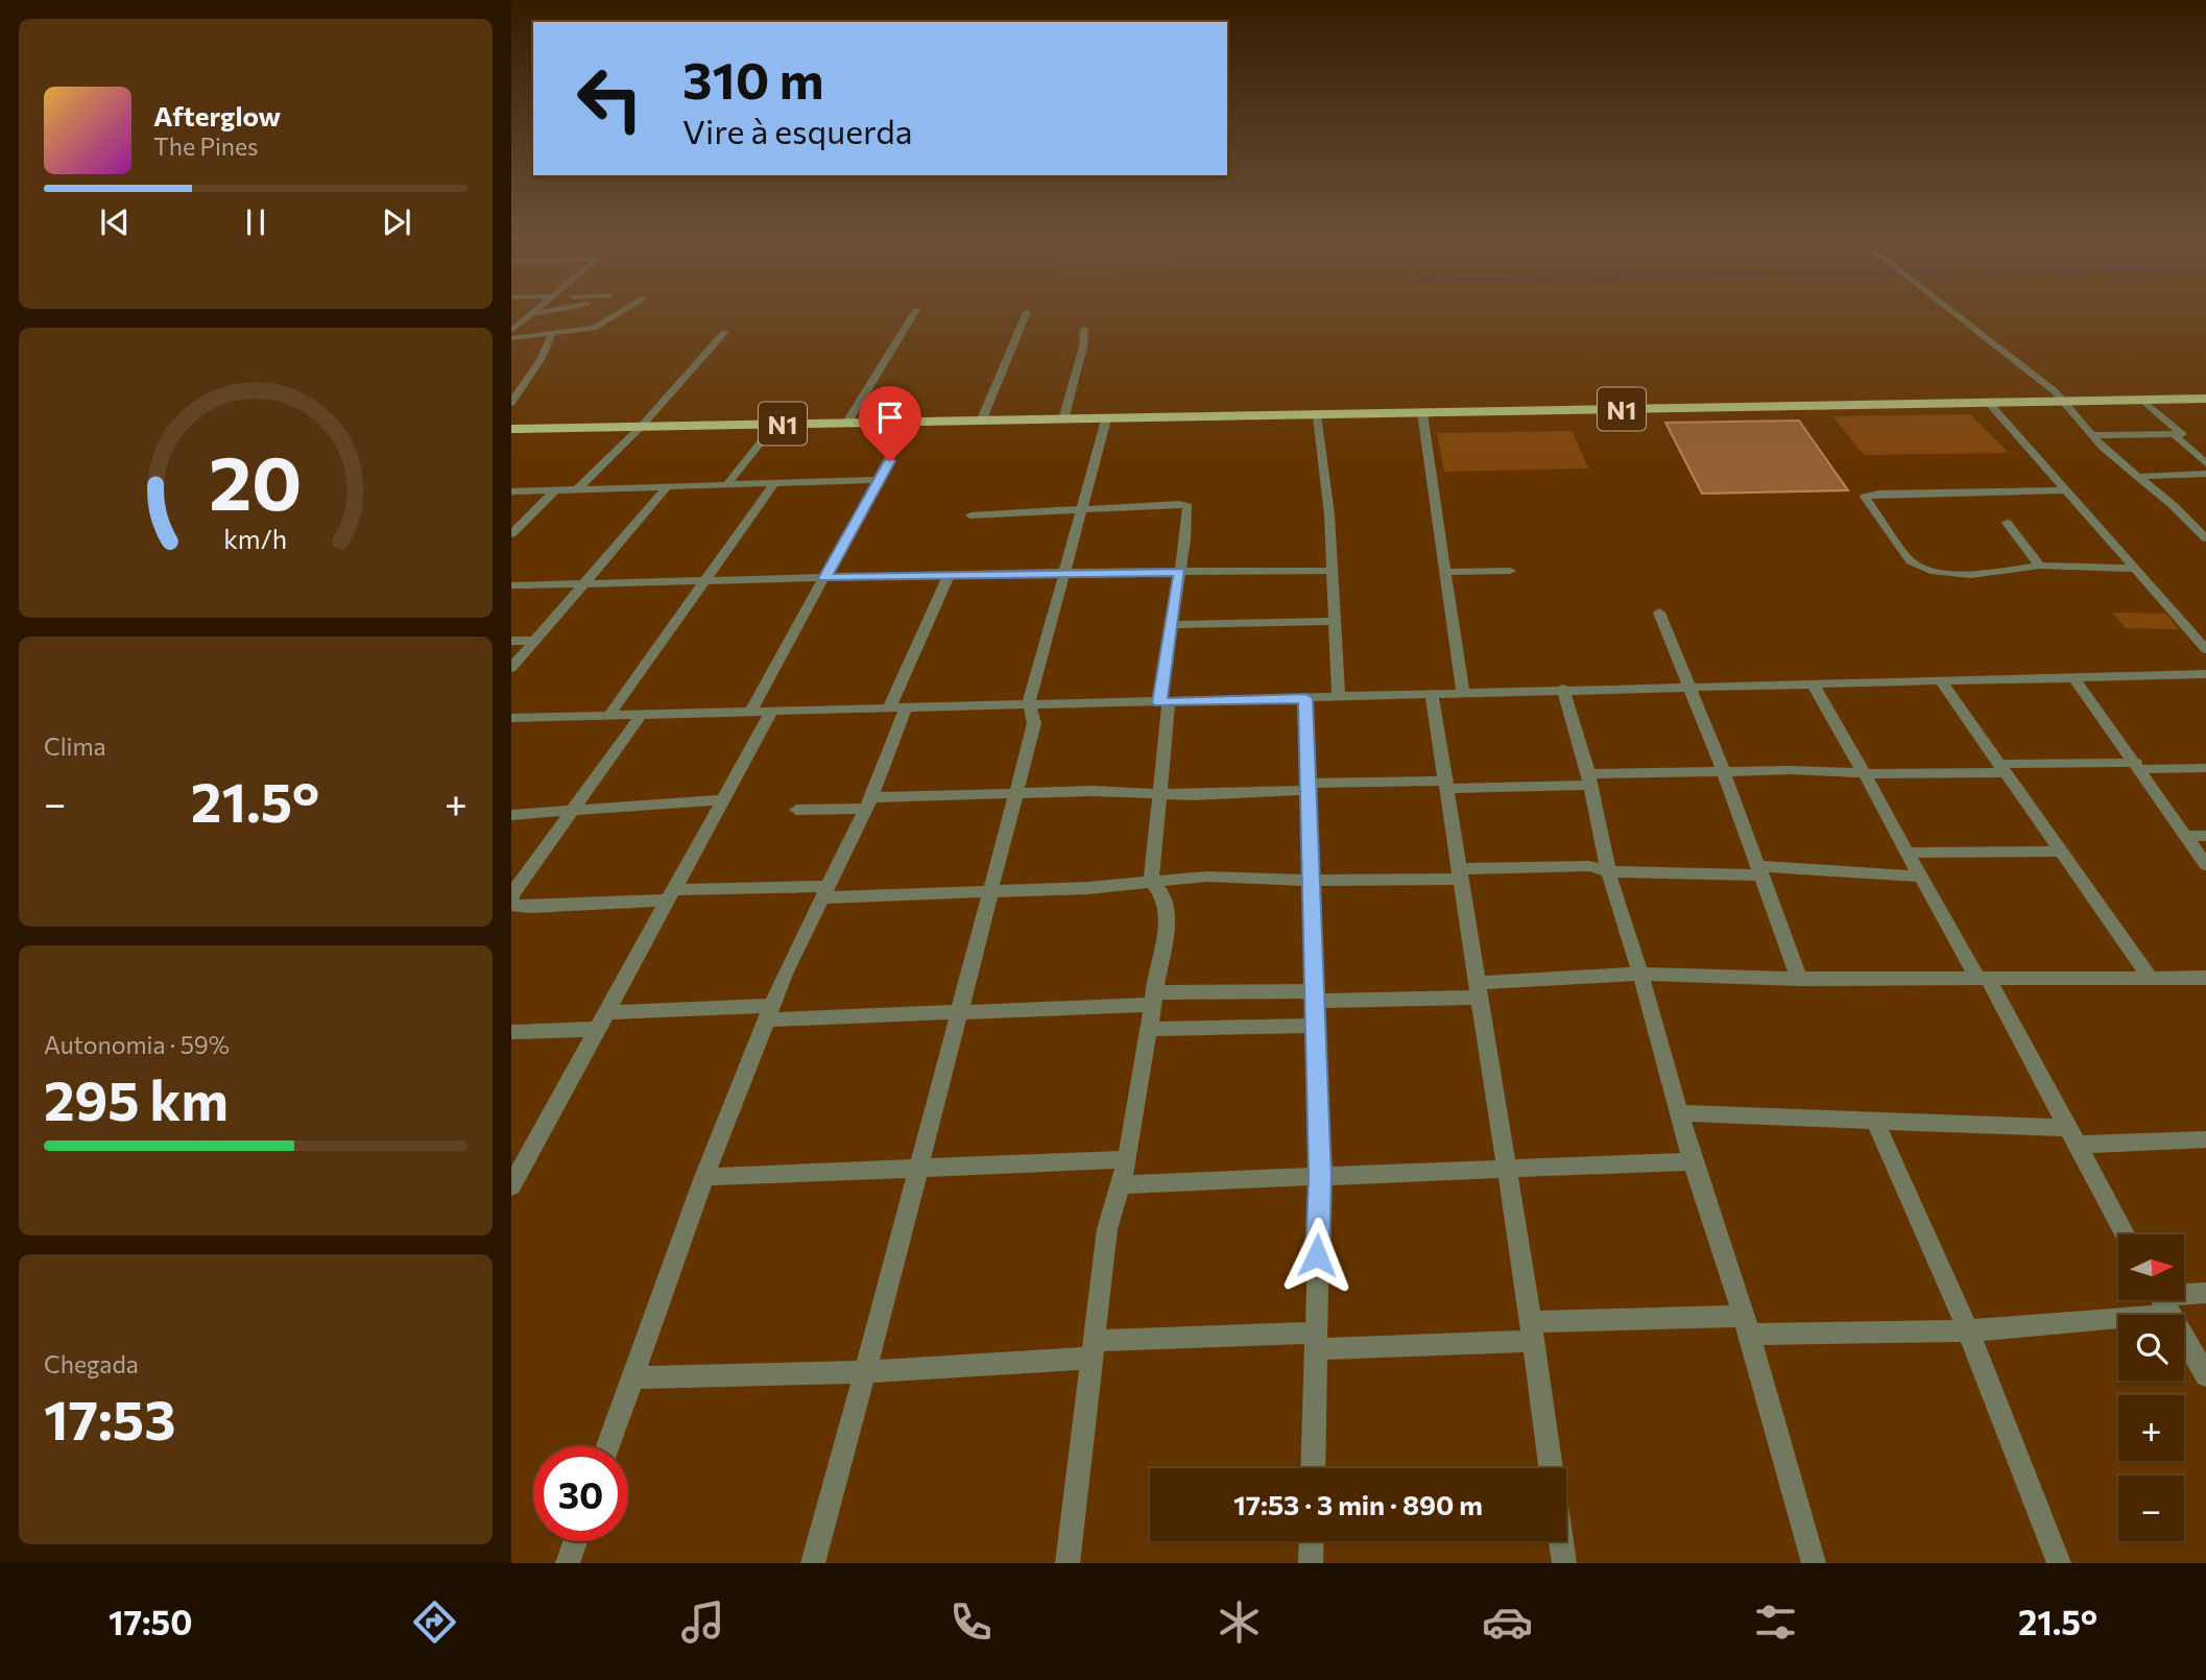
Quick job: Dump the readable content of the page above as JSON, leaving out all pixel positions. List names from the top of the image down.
{
  "streets": {
    "highway": ["N1"]
  },
  "north": "right",
  "page": {
    "turn": ["310 m", "Vire à esquerda"],
    "song": ["Afterglow", "The Pines"],
    "tile": [
      "Clima",
      ["Autonomia · 59%", "295 km"],
      ["Chegada", "17:53"]
    ],
    "heat": ["−", "21.5°", "+"],
    "map_buttons": ["+", "−"],
    "limit": "30",
    "trip": "17:53 · 3 min · 890 m",
    "tabs": ["17:50", "21.5°"],
    "gauge": ["20", "km/h"]
  }
}
